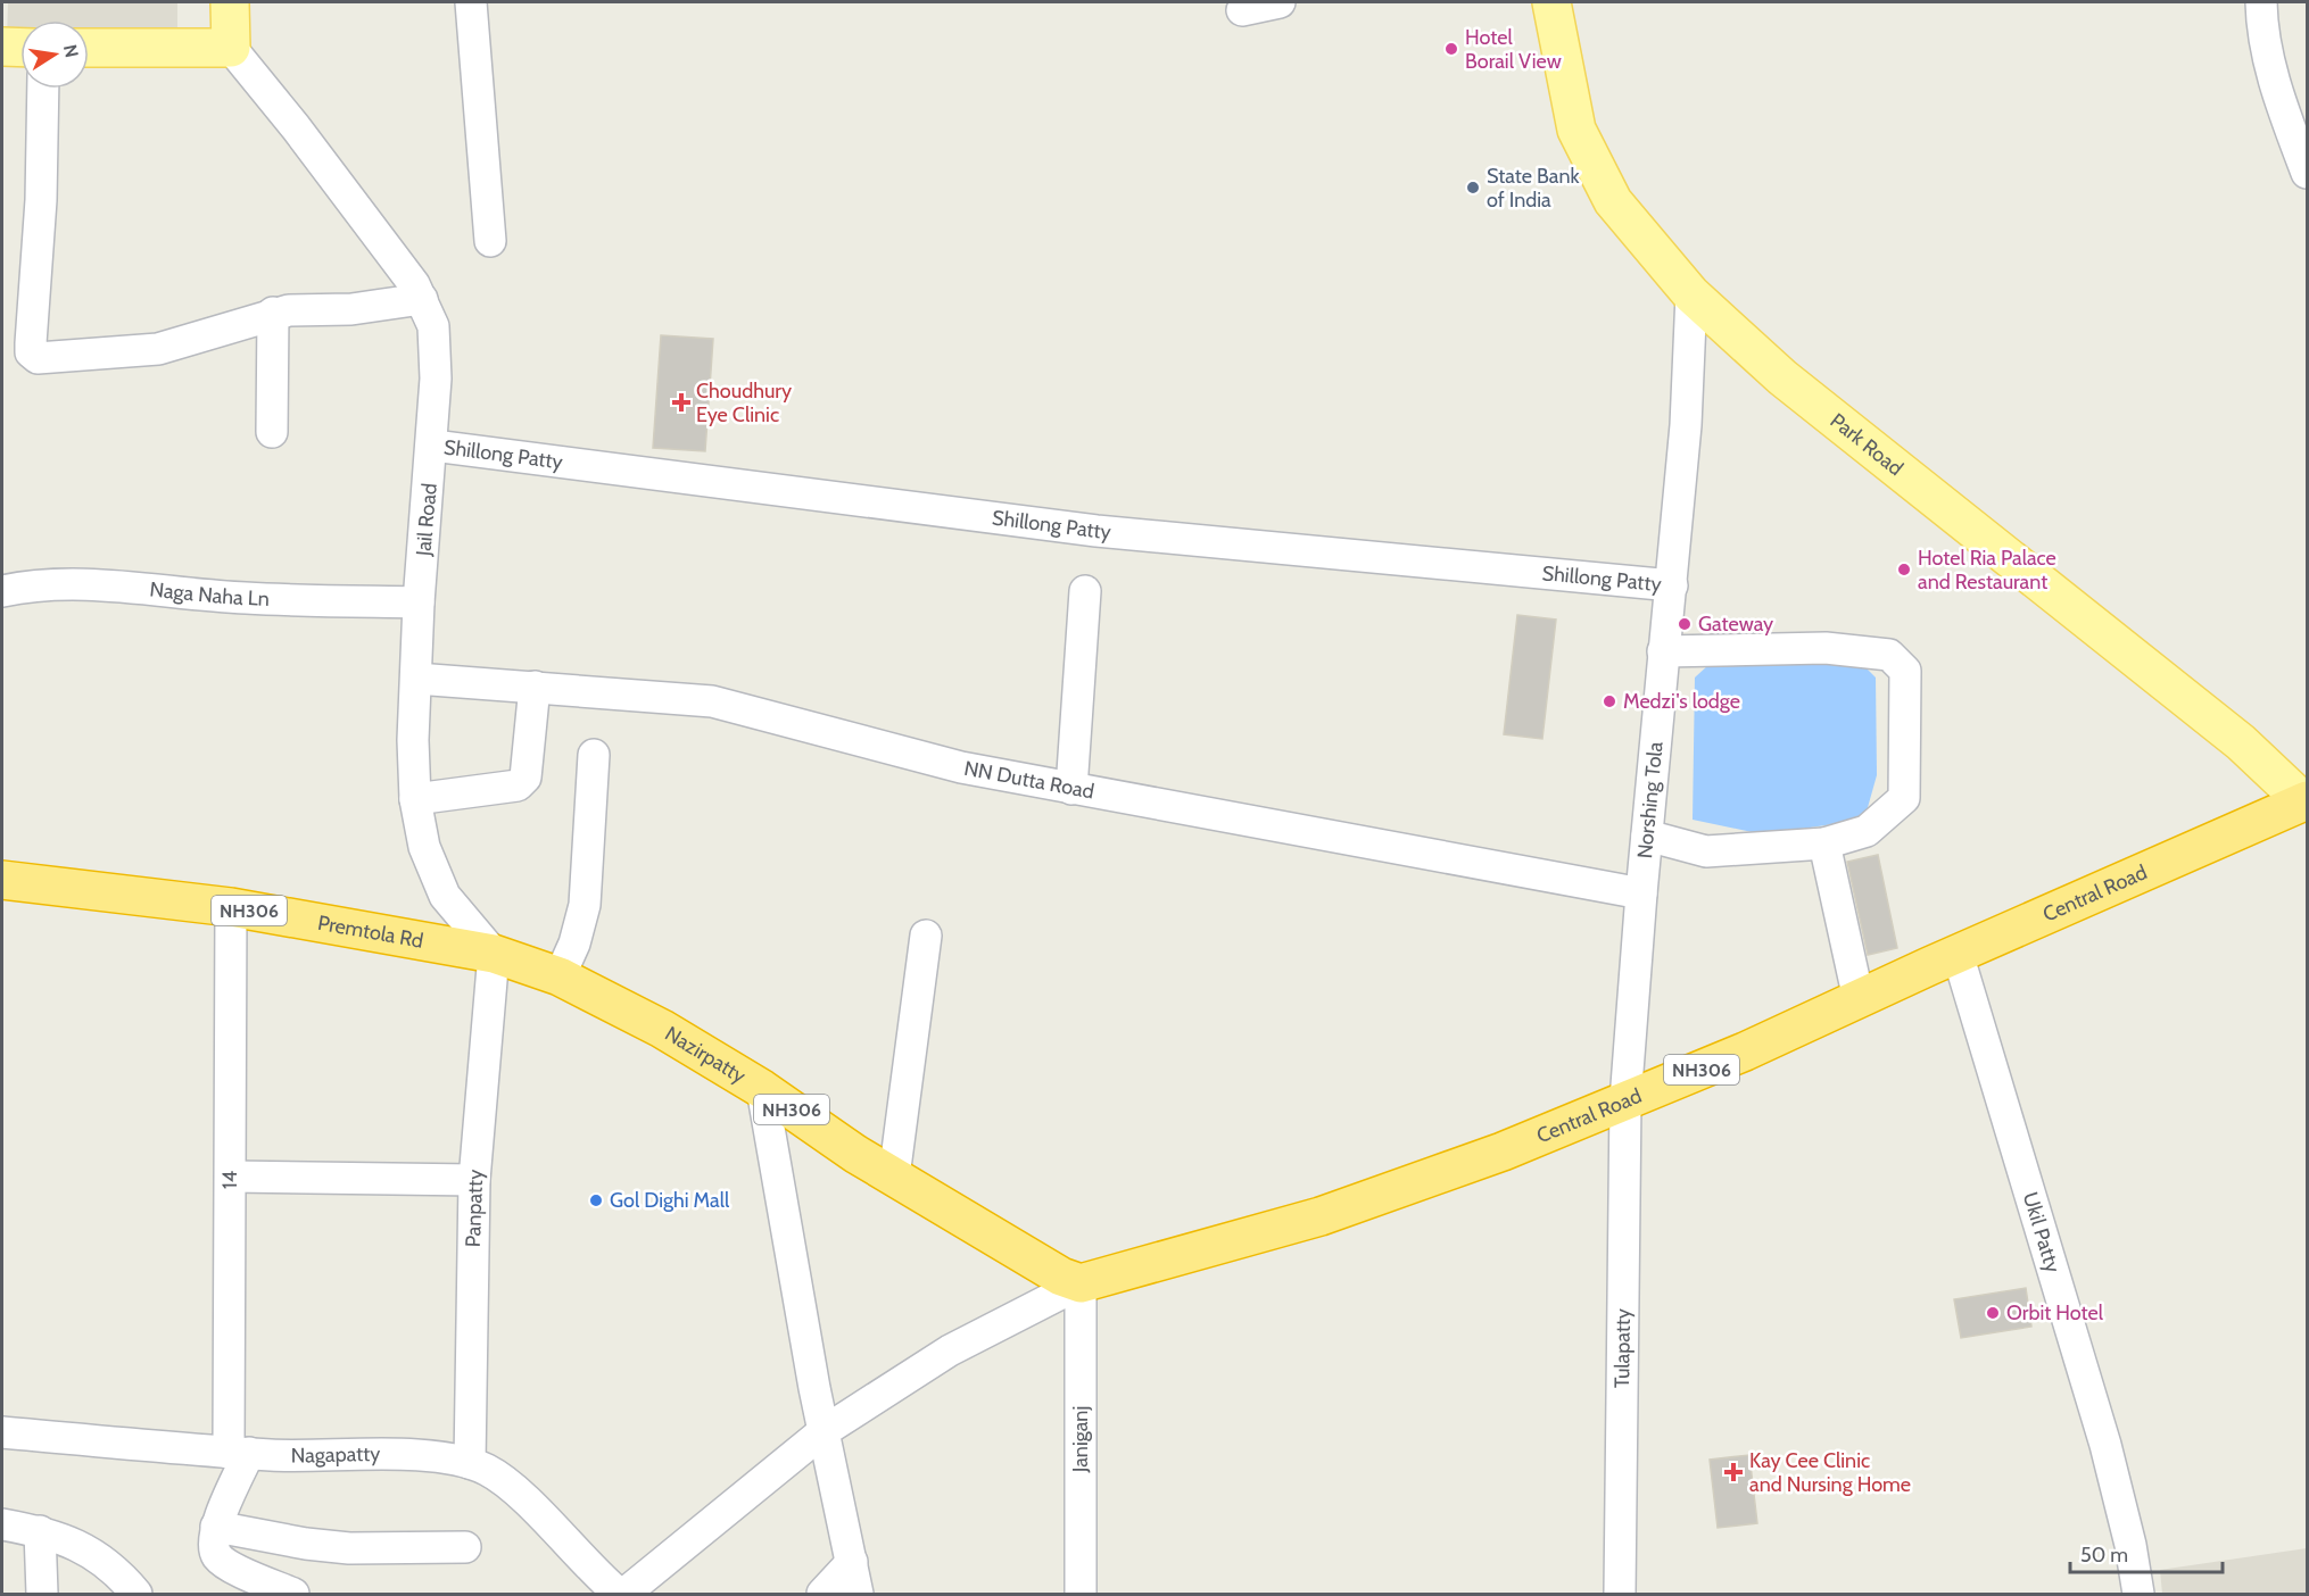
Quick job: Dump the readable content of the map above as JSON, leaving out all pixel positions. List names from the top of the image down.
{
  "streets": {
    "highway": [
      "Central Road",
      "NH306",
      "Premtola Rd",
      "Nazirpatty"
    ],
    "main road": ["Park Road"],
    "street": [
      "Shillong Patty",
      "Jail Road",
      "Naga Naha Ln",
      "NN Dutta Road",
      "Norshing Tola",
      "14",
      "Panpatty",
      "Ukil Patty",
      "Tulapatty",
      "Janiganj",
      "Nagapatty"
    ]
  },
  "crossings": [
    ["Park Road", "Norshing Tola"],
    ["Park Road", "Central Road"],
    ["Shillong Patty", "Jail Road"],
    ["Shillong Patty", "Norshing Tola"],
    ["Jail Road", "Naga Naha Ln"],
    ["Jail Road", "NN Dutta Road"],
    ["Jail Road", "Premtola Rd"],
    ["Jail Road", "Nazirpatty"],
    ["Jail Road", "Panpatty"],
    ["NN Dutta Road", "Norshing Tola"],
    ["Norshing Tola", "Central Road"],
    ["Norshing Tola", "Tulapatty"],
    ["Central Road", "Nazirpatty"],
    ["Central Road", "Ukil Patty"],
    ["Central Road", "Tulapatty"],
    ["Central Road", "Janiganj"],
    ["Premtola Rd", "Nazirpatty"],
    ["Premtola Rd", "14"],
    ["Premtola Rd", "Panpatty"],
    ["Nazirpatty", "Panpatty"],
    ["Nazirpatty", "Janiganj"],
    ["14", "Nagapatty"],
    ["Panpatty", "Nagapatty"]
  ],
  "places": {
    "other": [
      "Hotel Borail View",
      "State Bank of India",
      "Hotel Ria Palace and Restaurant",
      "Gateway",
      "Medzi's lodge",
      "Gol Dighi Mall",
      "Orbit Hotel"
    ],
    "health": ["Choudhury Eye Clinic", "Kay Cee Clinic and Nursing Home"]
  },
  "scale_bar": "50 m",
  "north": "right"
}
